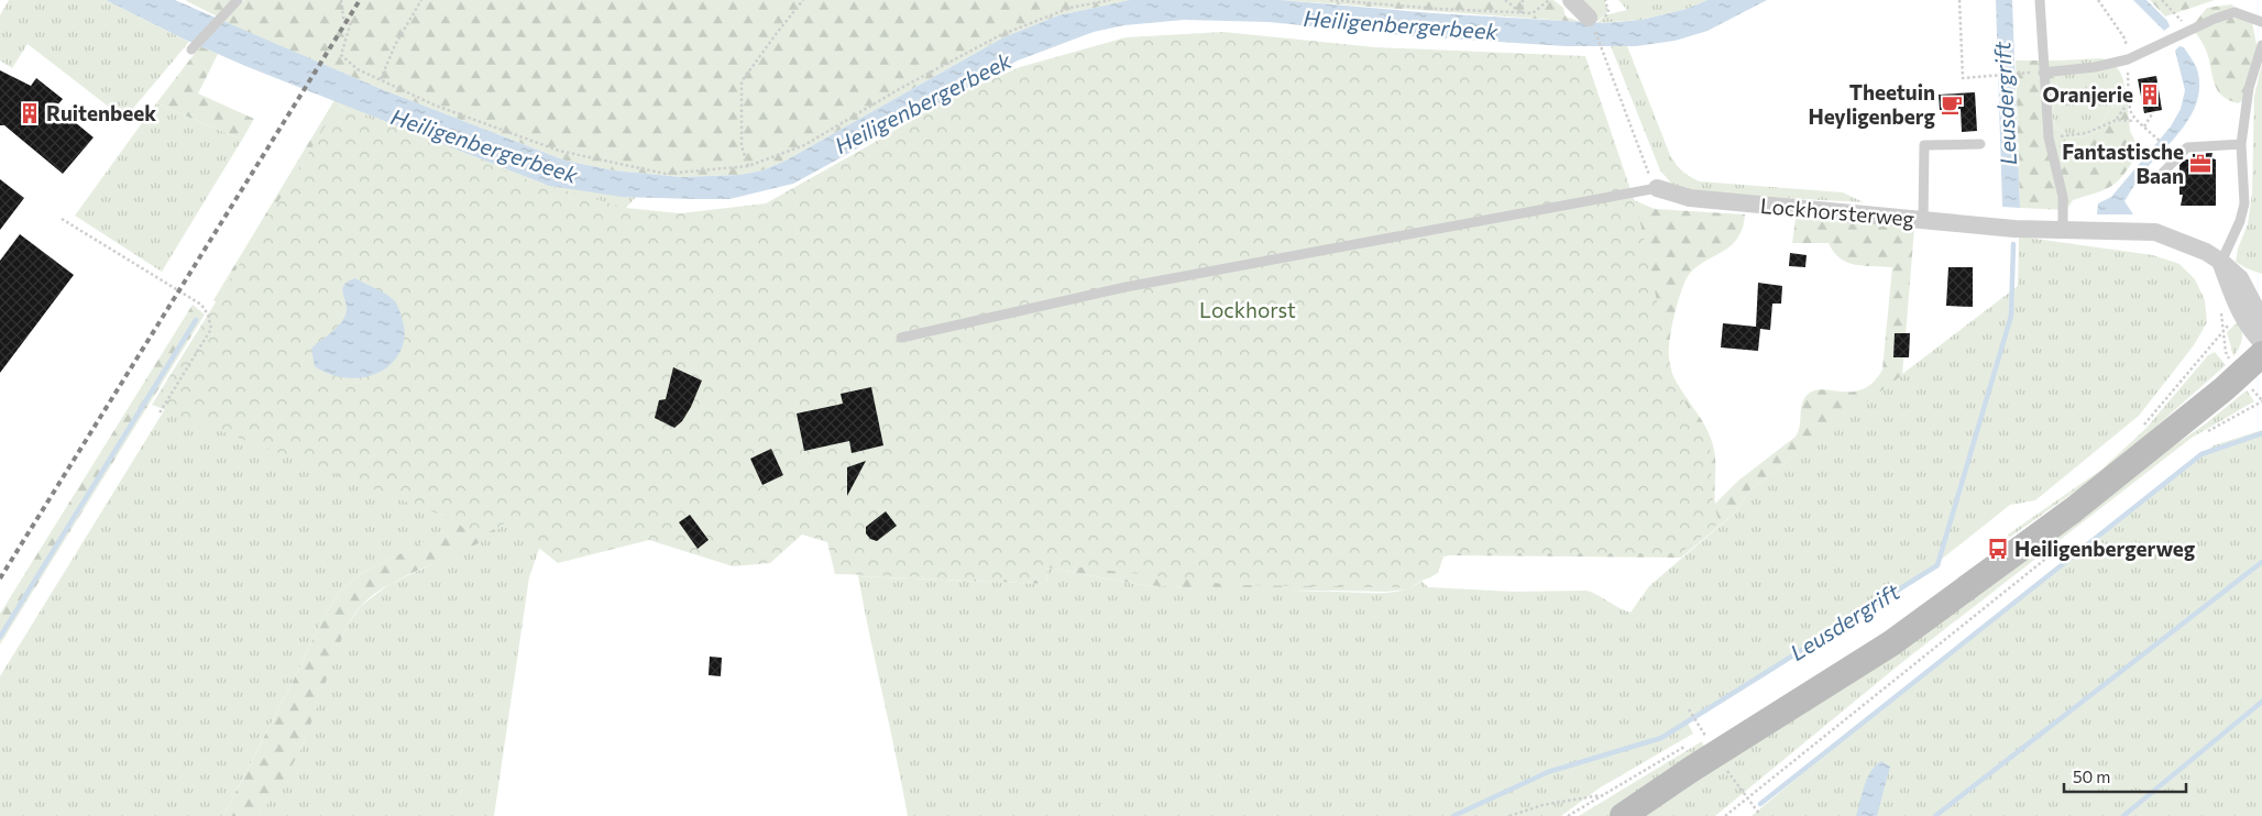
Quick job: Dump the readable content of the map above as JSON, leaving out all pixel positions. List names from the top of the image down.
{
  "streets": {
    "street": ["Lockhorsterweg"]
  },
  "water": ["Heiligenbergerbeek", "Leusdergrift"],
  "parks": ["Lockhorst"],
  "places": {
    "building": ["Oranjerie", "Ruitenbeek"],
    "cafe": ["Theetuin Heyligenberg"],
    "office": ["Fantastische Baan"],
    "bus stop": ["Heiligenbergerweg"]
  },
  "scale_bar": "50 m"
}
